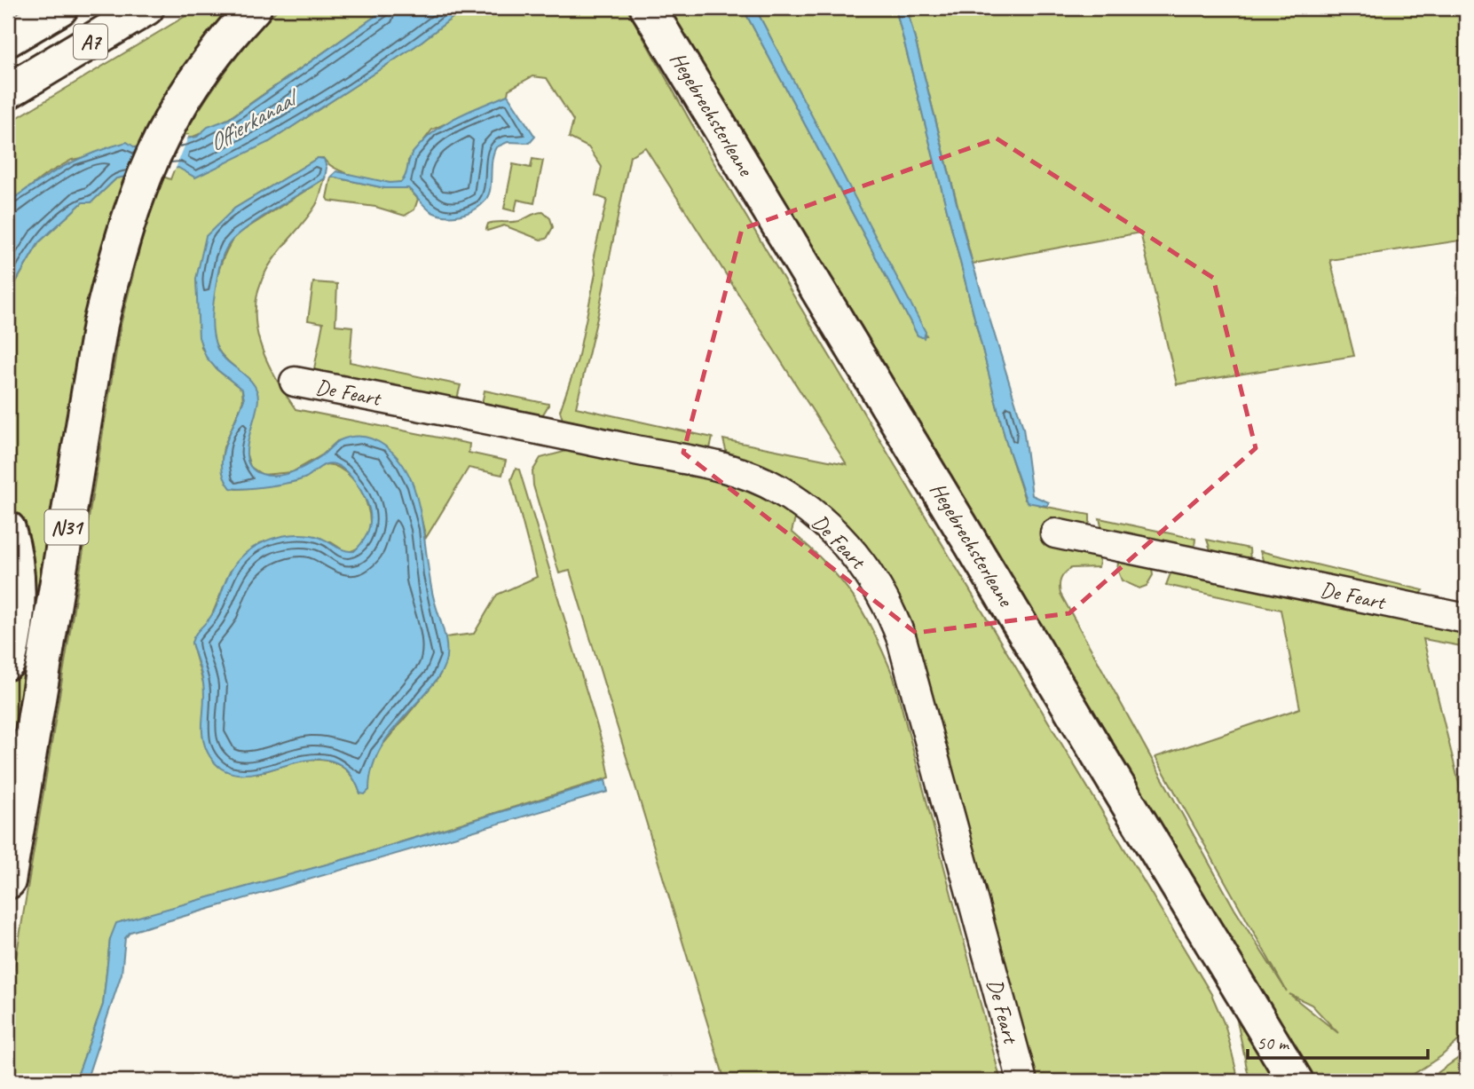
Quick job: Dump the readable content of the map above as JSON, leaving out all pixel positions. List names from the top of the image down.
{
  "streets": {
    "main road": ["A7", "Hegebrechsterleane", "N31"],
    "street": ["De Feart"]
  },
  "water": ["Offierkanaal"],
  "scale_bar": "50 m"
}
